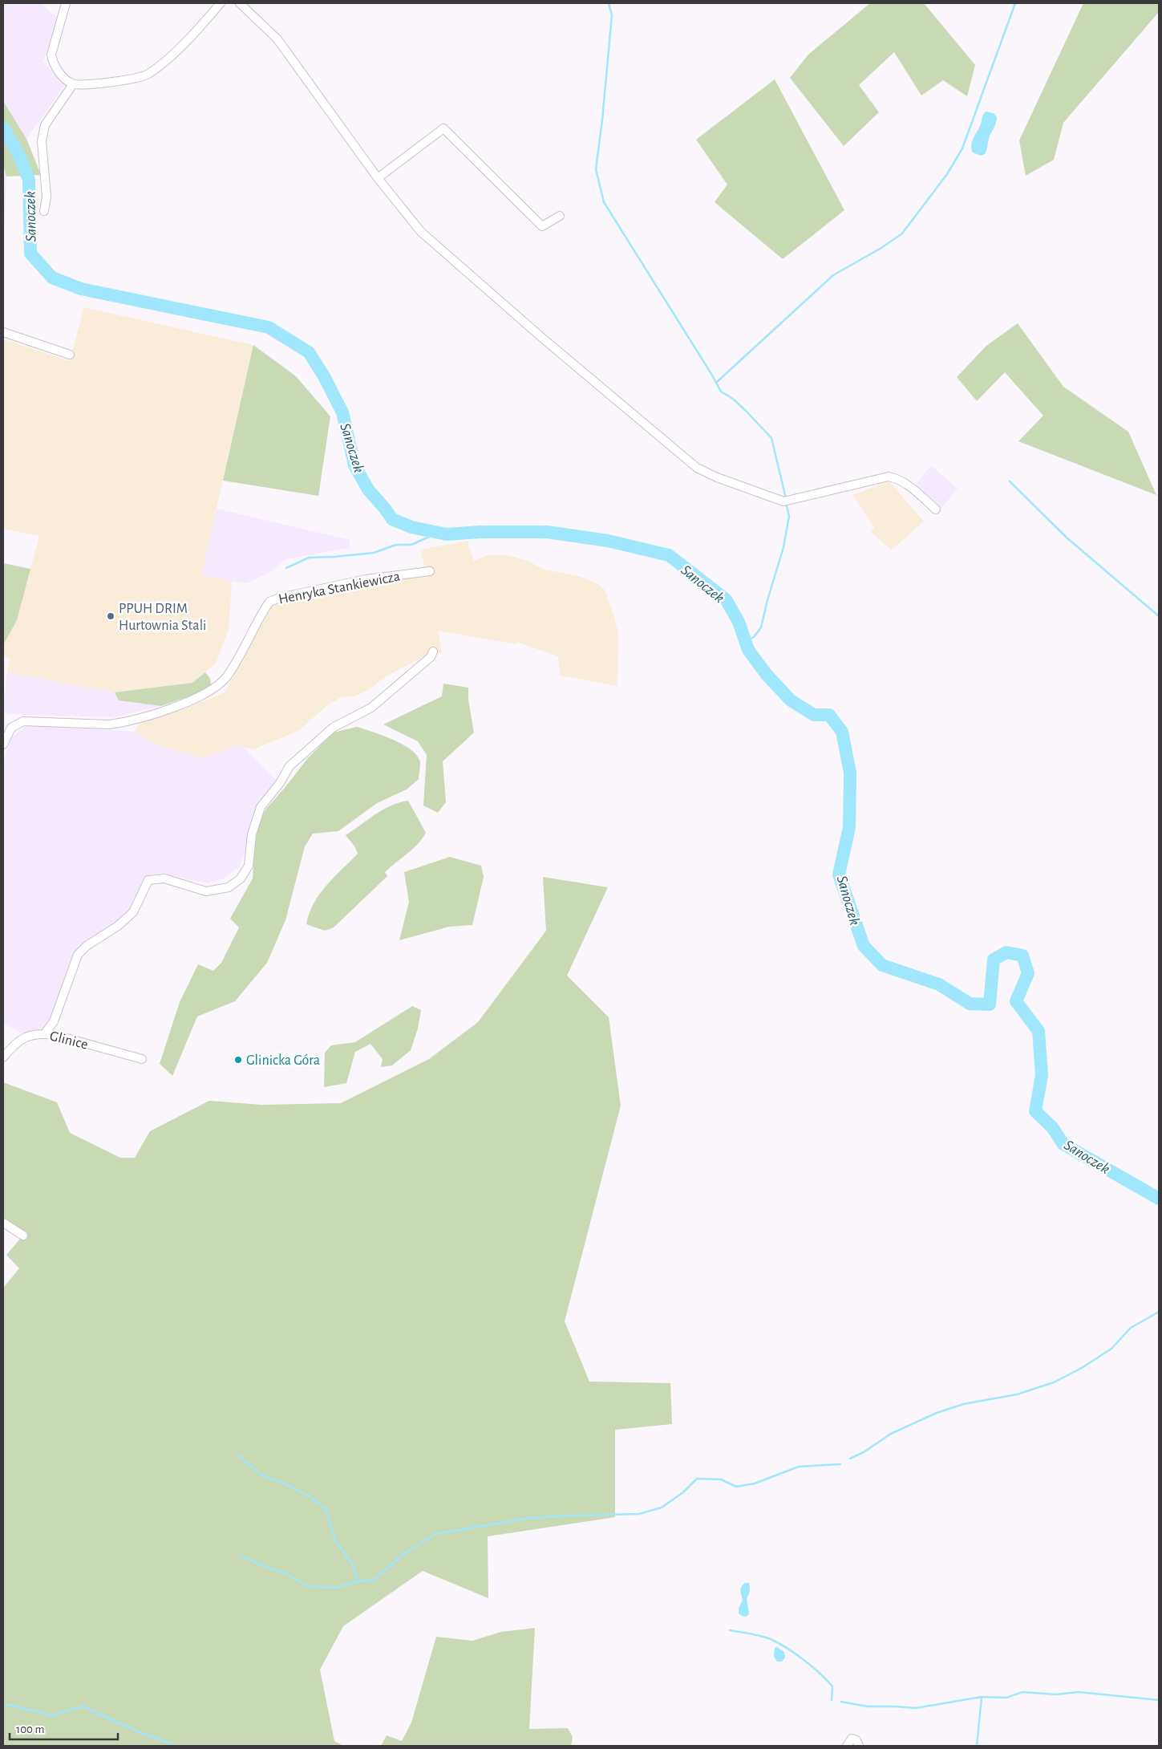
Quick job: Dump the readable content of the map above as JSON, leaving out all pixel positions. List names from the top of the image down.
{
  "streets": {
    "street": ["Henryka Stankiewicza", "Glinice"]
  },
  "water": ["Sanoczek"],
  "places": ["PPUH DRIM Hurtownia Stali", "Glinicka Góra"],
  "scale_bar": "100 m"
}
